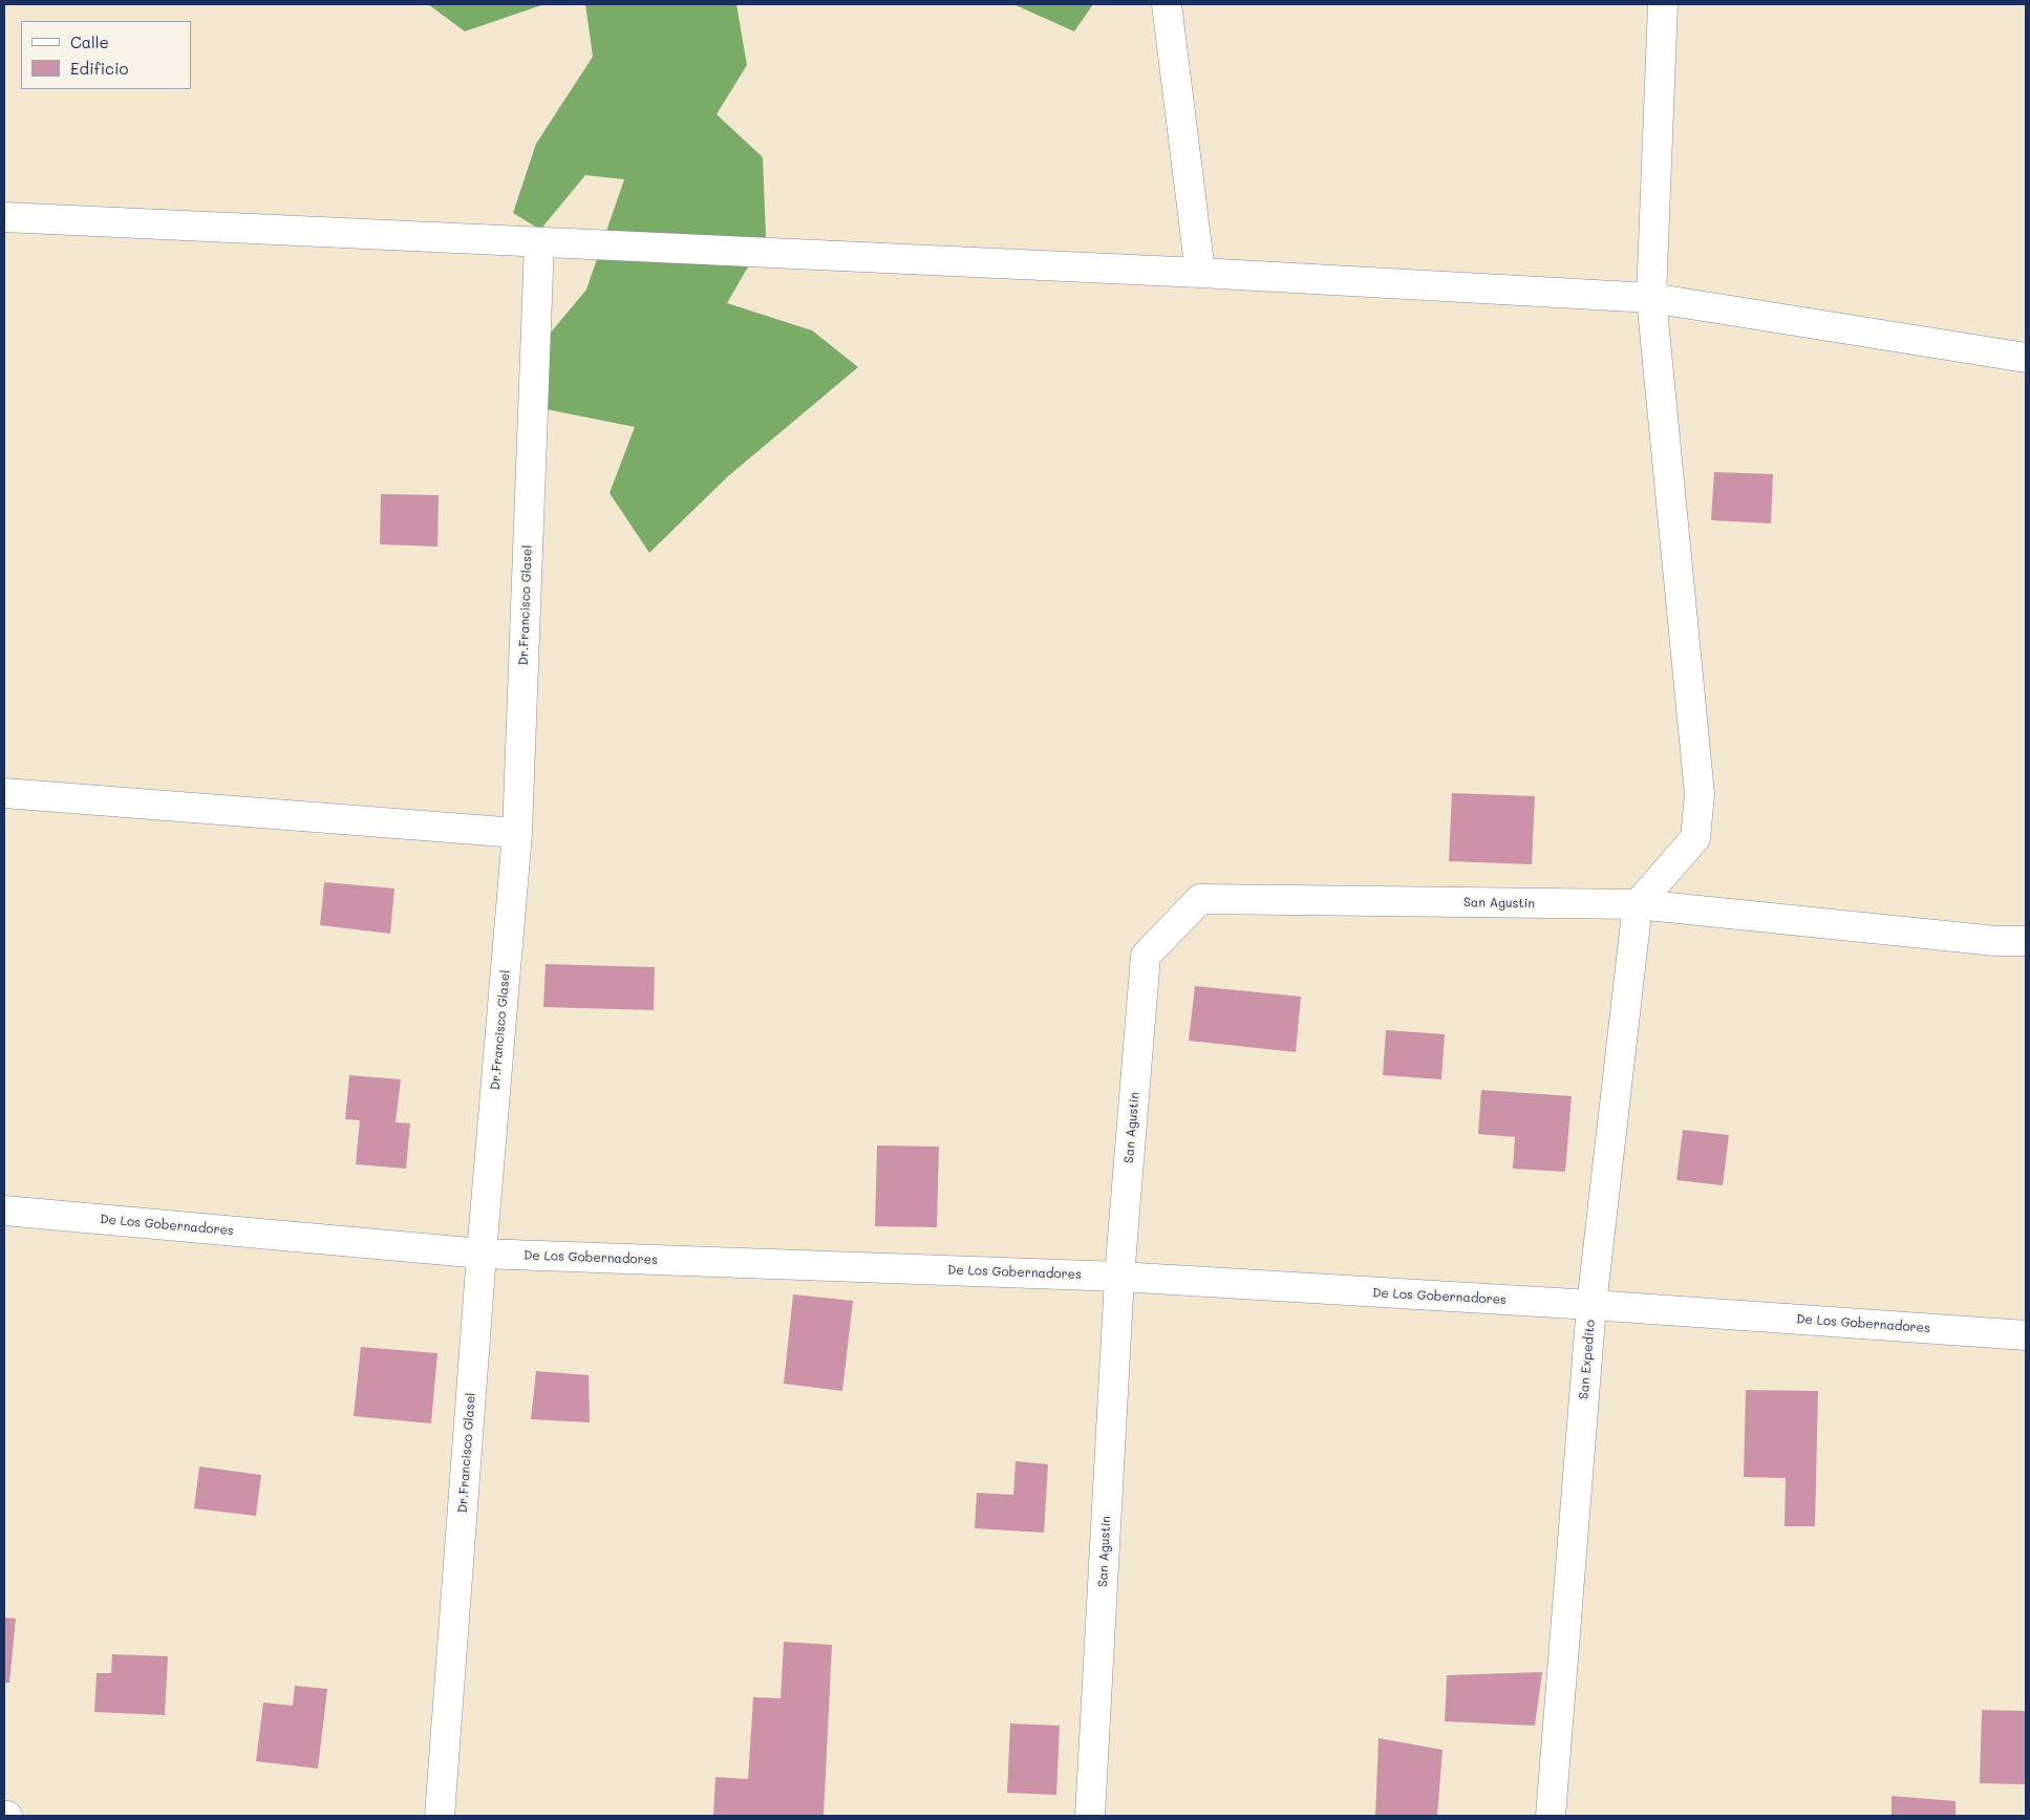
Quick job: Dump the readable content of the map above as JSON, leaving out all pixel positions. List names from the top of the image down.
{
  "streets": {
    "street": [
      "Dr.Francisco Glasel",
      "San Agustin",
      "De Los Gobernadores",
      "San Expedito"
    ]
  },
  "crossings": [
    ["Dr.Francisco Glasel", "De Los Gobernadores"],
    ["San Agustin", "De Los Gobernadores"],
    ["San Agustin", "San Expedito"],
    ["De Los Gobernadores", "San Expedito"]
  ],
  "legend": ["Calle", "Edificio"]
}
